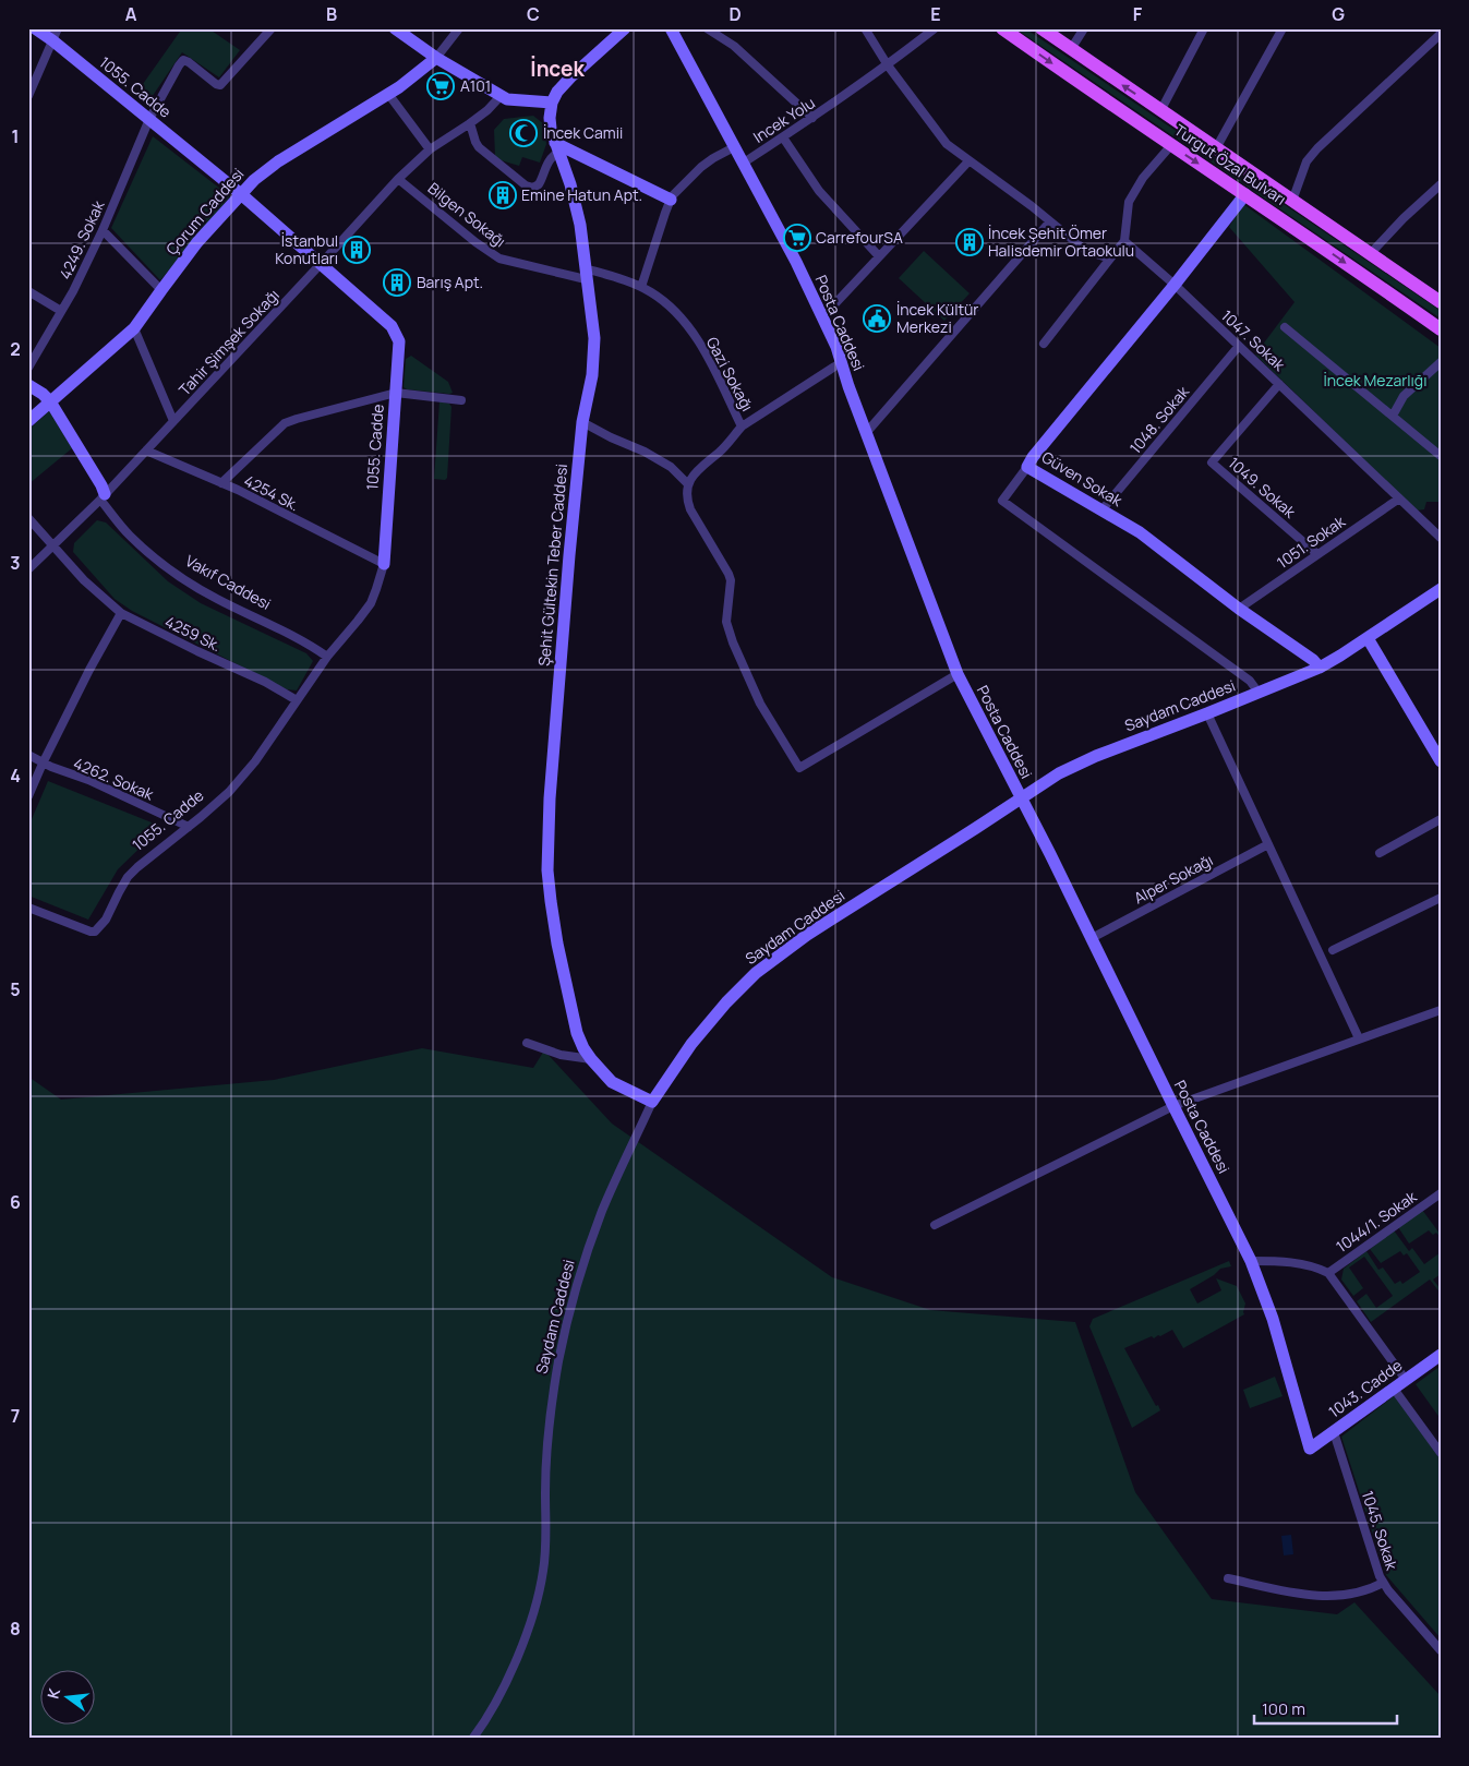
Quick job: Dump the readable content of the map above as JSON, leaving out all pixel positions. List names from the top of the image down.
{
  "streets": {
    "main road": ["Turgut Özal Bulvarı"],
    "street": [
      "1055. Cadde",
      "Incek Yolu",
      "Çorum Caddesi",
      "Bilgen Sokağı",
      "4249. Sokak",
      "Posta Caddesi",
      "1047. Sokak",
      "Tahir Şimşek Sokağı",
      "Gazi Sokağı",
      "1048. Sokak",
      "Güven Sokak",
      "1049. Sokak",
      "4254 Sk.",
      "1051. Sokak",
      "Şehit Gültekin Teber Caddesi",
      "Vakıf Caddesi",
      "4259 Sk.",
      "Saydam Caddesi",
      "4262. Sokak",
      "Alper Sokağı",
      "1044/1. Sokak",
      "1043. Cadde",
      "1045. Sokak"
    ]
  },
  "crossings": [
    ["1055. Cadde", "Çorum Caddesi"],
    ["1055. Cadde", "4249. Sokak"],
    ["1055. Cadde", "Tahir Şimşek Sokağı"],
    ["1055. Cadde", "4254 Sk."],
    ["1055. Cadde", "Vakıf Caddesi"],
    ["1055. Cadde", "4259 Sk."],
    ["1055. Cadde", "4262. Sokak"],
    ["Incek Yolu", "Posta Caddesi"],
    ["Turgut Özal Bulvarı", "Güven Sokak"],
    ["Çorum Caddesi", "Vakıf Caddesi"],
    ["Bilgen Sokağı", "Tahir Şimşek Sokağı"],
    ["Bilgen Sokağı", "Gazi Sokağı"],
    ["Bilgen Sokağı", "Şehit Gültekin Teber Caddesi"],
    ["Posta Caddesi", "Saydam Caddesi"],
    ["Posta Caddesi", "Alper Sokağı"],
    ["Posta Caddesi", "1043. Cadde"],
    ["1047. Sokak", "1048. Sokak"],
    ["1047. Sokak", "Güven Sokak"],
    ["1047. Sokak", "1049. Sokak"],
    ["1047. Sokak", "1051. Sokak"],
    ["Tahir Şimşek Sokağı", "4254 Sk."],
    ["Tahir Şimşek Sokağı", "Vakıf Caddesi"],
    ["Tahir Şimşek Sokağı", "4259 Sk."],
    ["Gazi Sokağı", "Şehit Gültekin Teber Caddesi"],
    ["1048. Sokak", "Güven Sokak"],
    ["Güven Sokak", "1051. Sokak"],
    ["Güven Sokak", "Saydam Caddesi"],
    ["1049. Sokak", "1051. Sokak"],
    ["Şehit Gültekin Teber Caddesi", "Saydam Caddesi"],
    ["1043. Cadde", "1045. Sokak"]
  ],
  "districts": ["İncek"],
  "parks": ["İncek Mezarlığı"],
  "places": {
    "supermarket": ["A101", "CarrefourSA"],
    "mosque": ["İncek Camii"],
    "building": [
      "Emine Hatun Apt.",
      "İncek Şehit Ömer Halisdemir Ortaokulu",
      "İstanbul Konutları",
      "Barış Apt."
    ],
    "public building": ["İncek Kültür Merkezi"]
  },
  "scale_bar": "100 m",
  "north": "left",
  "grid": {
    "columns": [
      "A",
      "B",
      "C",
      "D",
      "E",
      "F",
      "G"
    ],
    "rows": [
      "1",
      "2",
      "3",
      "4",
      "5",
      "6",
      "7",
      "8"
    ]
  }
}
